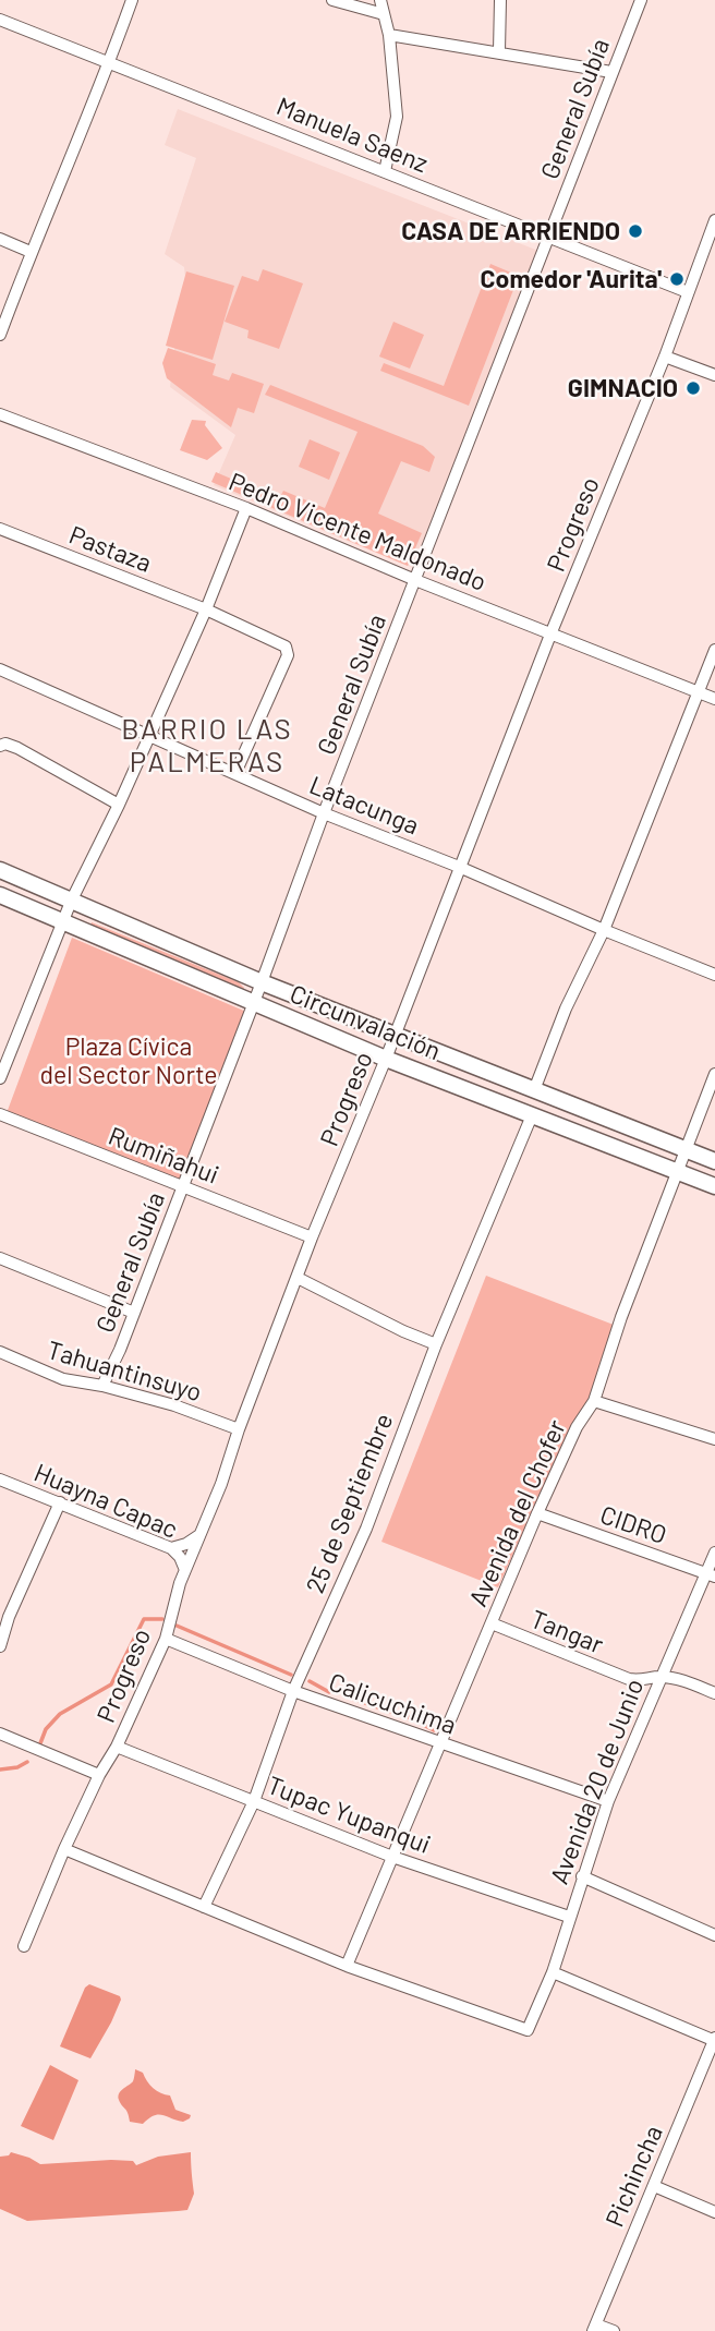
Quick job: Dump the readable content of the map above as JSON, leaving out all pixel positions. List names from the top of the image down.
{
  "streets": {
    "main road": ["Circunvalación"],
    "street": [
      "General Subía",
      "Manuela Saenz",
      "Progreso",
      "Pedro Vicente Maldonado",
      "Pastaza",
      "Latacunga",
      "Rumiñahui",
      "Tahuantinsuyo",
      "Huayna Capac",
      "25 de Septiembre",
      "Avenida del Chofer",
      "CIDRO",
      "Tangar",
      "Calicuchima",
      "Avenida 20 de Junio",
      "Tupac Yupanqui",
      "Pichincha"
    ]
  },
  "crossings": [
    ["General Subía", "Manuela Saenz"],
    ["General Subía", "Pedro Vicente Maldonado"],
    ["General Subía", "Latacunga"],
    ["General Subía", "Circunvalación"],
    ["General Subía", "Rumiñahui"],
    ["General Subía", "Tahuantinsuyo"],
    ["Manuela Saenz", "Progreso"],
    ["Progreso", "Pedro Vicente Maldonado"],
    ["Progreso", "Latacunga"],
    ["Progreso", "Circunvalación"],
    ["Progreso", "Rumiñahui"],
    ["Progreso", "Tahuantinsuyo"],
    ["Progreso", "Huayna Capac"],
    ["Progreso", "Calicuchima"],
    ["Progreso", "Tupac Yupanqui"],
    ["Pastaza", "Latacunga"],
    ["Circunvalación", "25 de Septiembre"],
    ["Circunvalación", "Avenida del Chofer"],
    ["25 de Septiembre", "Calicuchima"],
    ["25 de Septiembre", "Tupac Yupanqui"],
    ["Avenida del Chofer", "CIDRO"],
    ["Avenida del Chofer", "Tangar"],
    ["Avenida del Chofer", "Calicuchima"],
    ["Avenida del Chofer", "Avenida 20 de Junio"],
    ["Avenida del Chofer", "Tupac Yupanqui"],
    ["CIDRO", "Avenida 20 de Junio"],
    ["Tangar", "Avenida 20 de Junio"],
    ["Calicuchima", "Avenida 20 de Junio"],
    ["Avenida 20 de Junio", "Tupac Yupanqui"]
  ],
  "districts": ["BARRIO LAS PALMERAS"],
  "parks": ["Plaza Cívica del Sector Norte"],
  "places": ["CASA DE ARRIENDO", "Comedor 'Aurita'", "GIMNACIO"]
}
